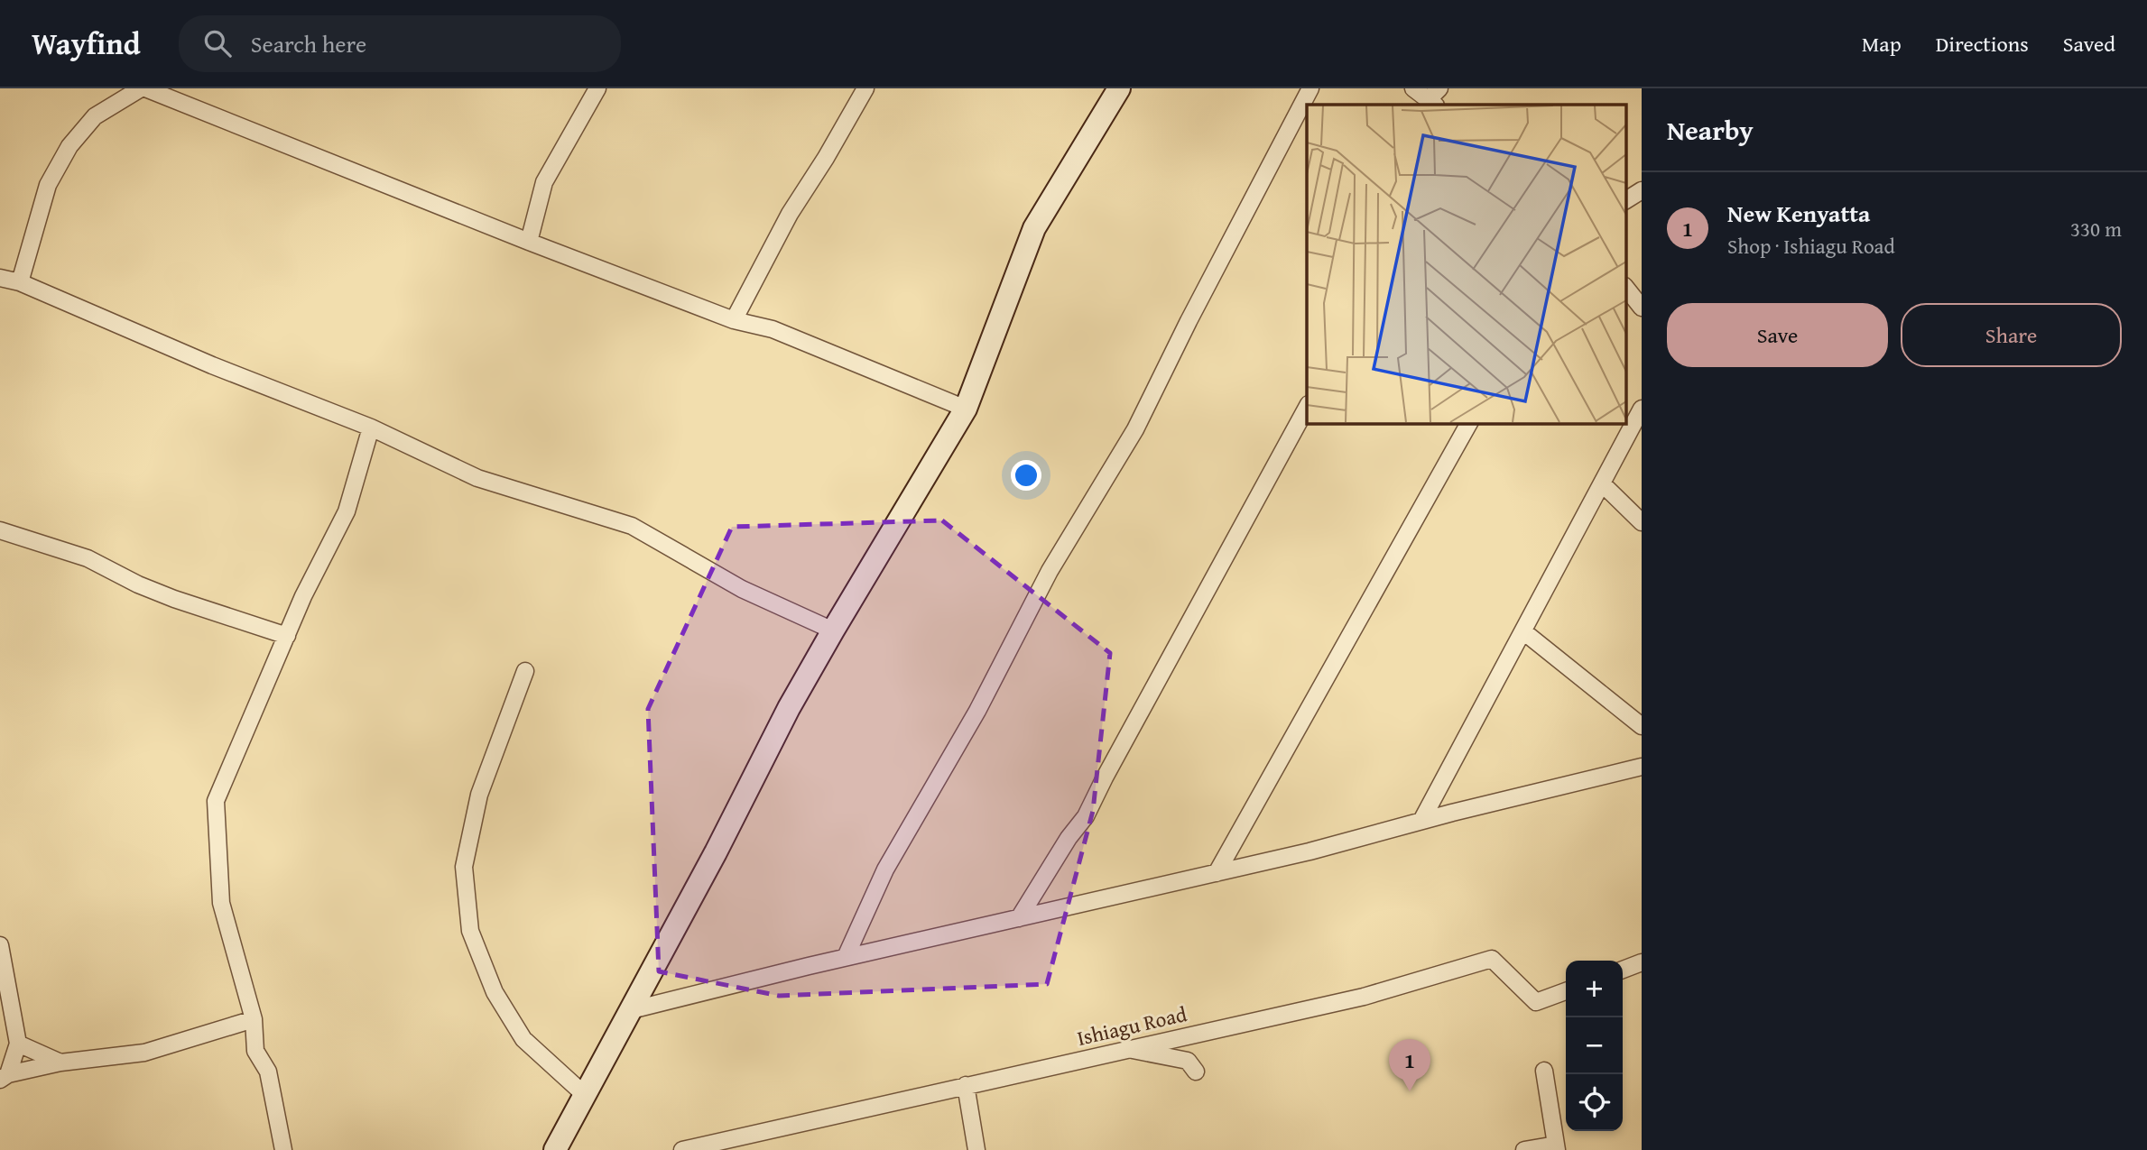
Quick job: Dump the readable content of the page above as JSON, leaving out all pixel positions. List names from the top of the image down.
{
  "streets": {
    "street": ["Ishiagu Road"]
  },
  "page": {
    "header": "Wayfind",
    "search": "Search here",
    "nav": ["Map", "Directions", "Saved"],
    "heading": "Nearby",
    "list": [
      {
        "mark": "1",
        "name": "New Kenyatta",
        "note": "Shop · Ishiagu Road",
        "value": "330 m"
      }
    ],
    "buttons": ["Save", "Share"],
    "map_buttons": ["+", "−"],
    "pins": "1"
  }
}
